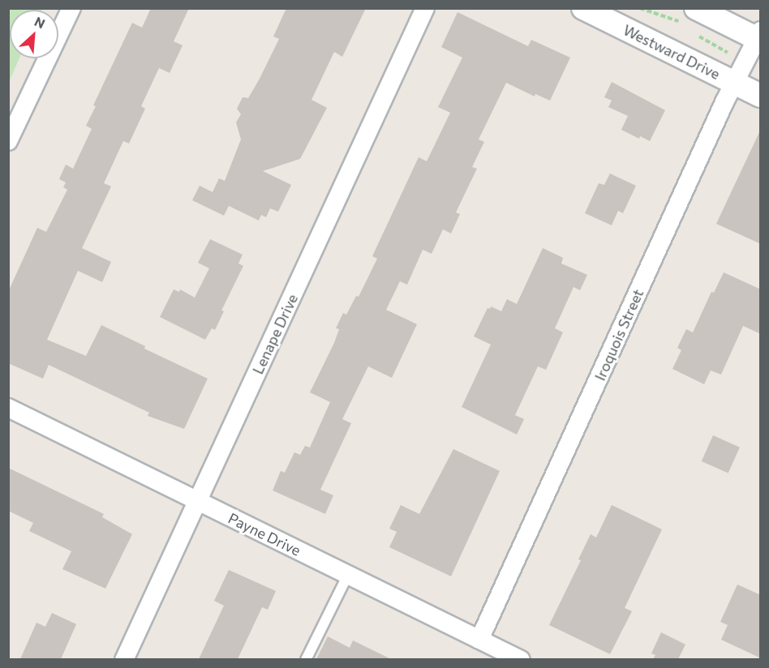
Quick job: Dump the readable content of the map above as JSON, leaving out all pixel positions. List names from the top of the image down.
{
  "streets": {
    "street": [
      "Westward Drive",
      "Lenape Drive",
      "Iroquois Street",
      "Payne Drive"
    ]
  },
  "crossings": [
    ["Westward Drive", "Iroquois Street"],
    ["Lenape Drive", "Payne Drive"],
    ["Iroquois Street", "Payne Drive"]
  ],
  "north": "top right"
}
